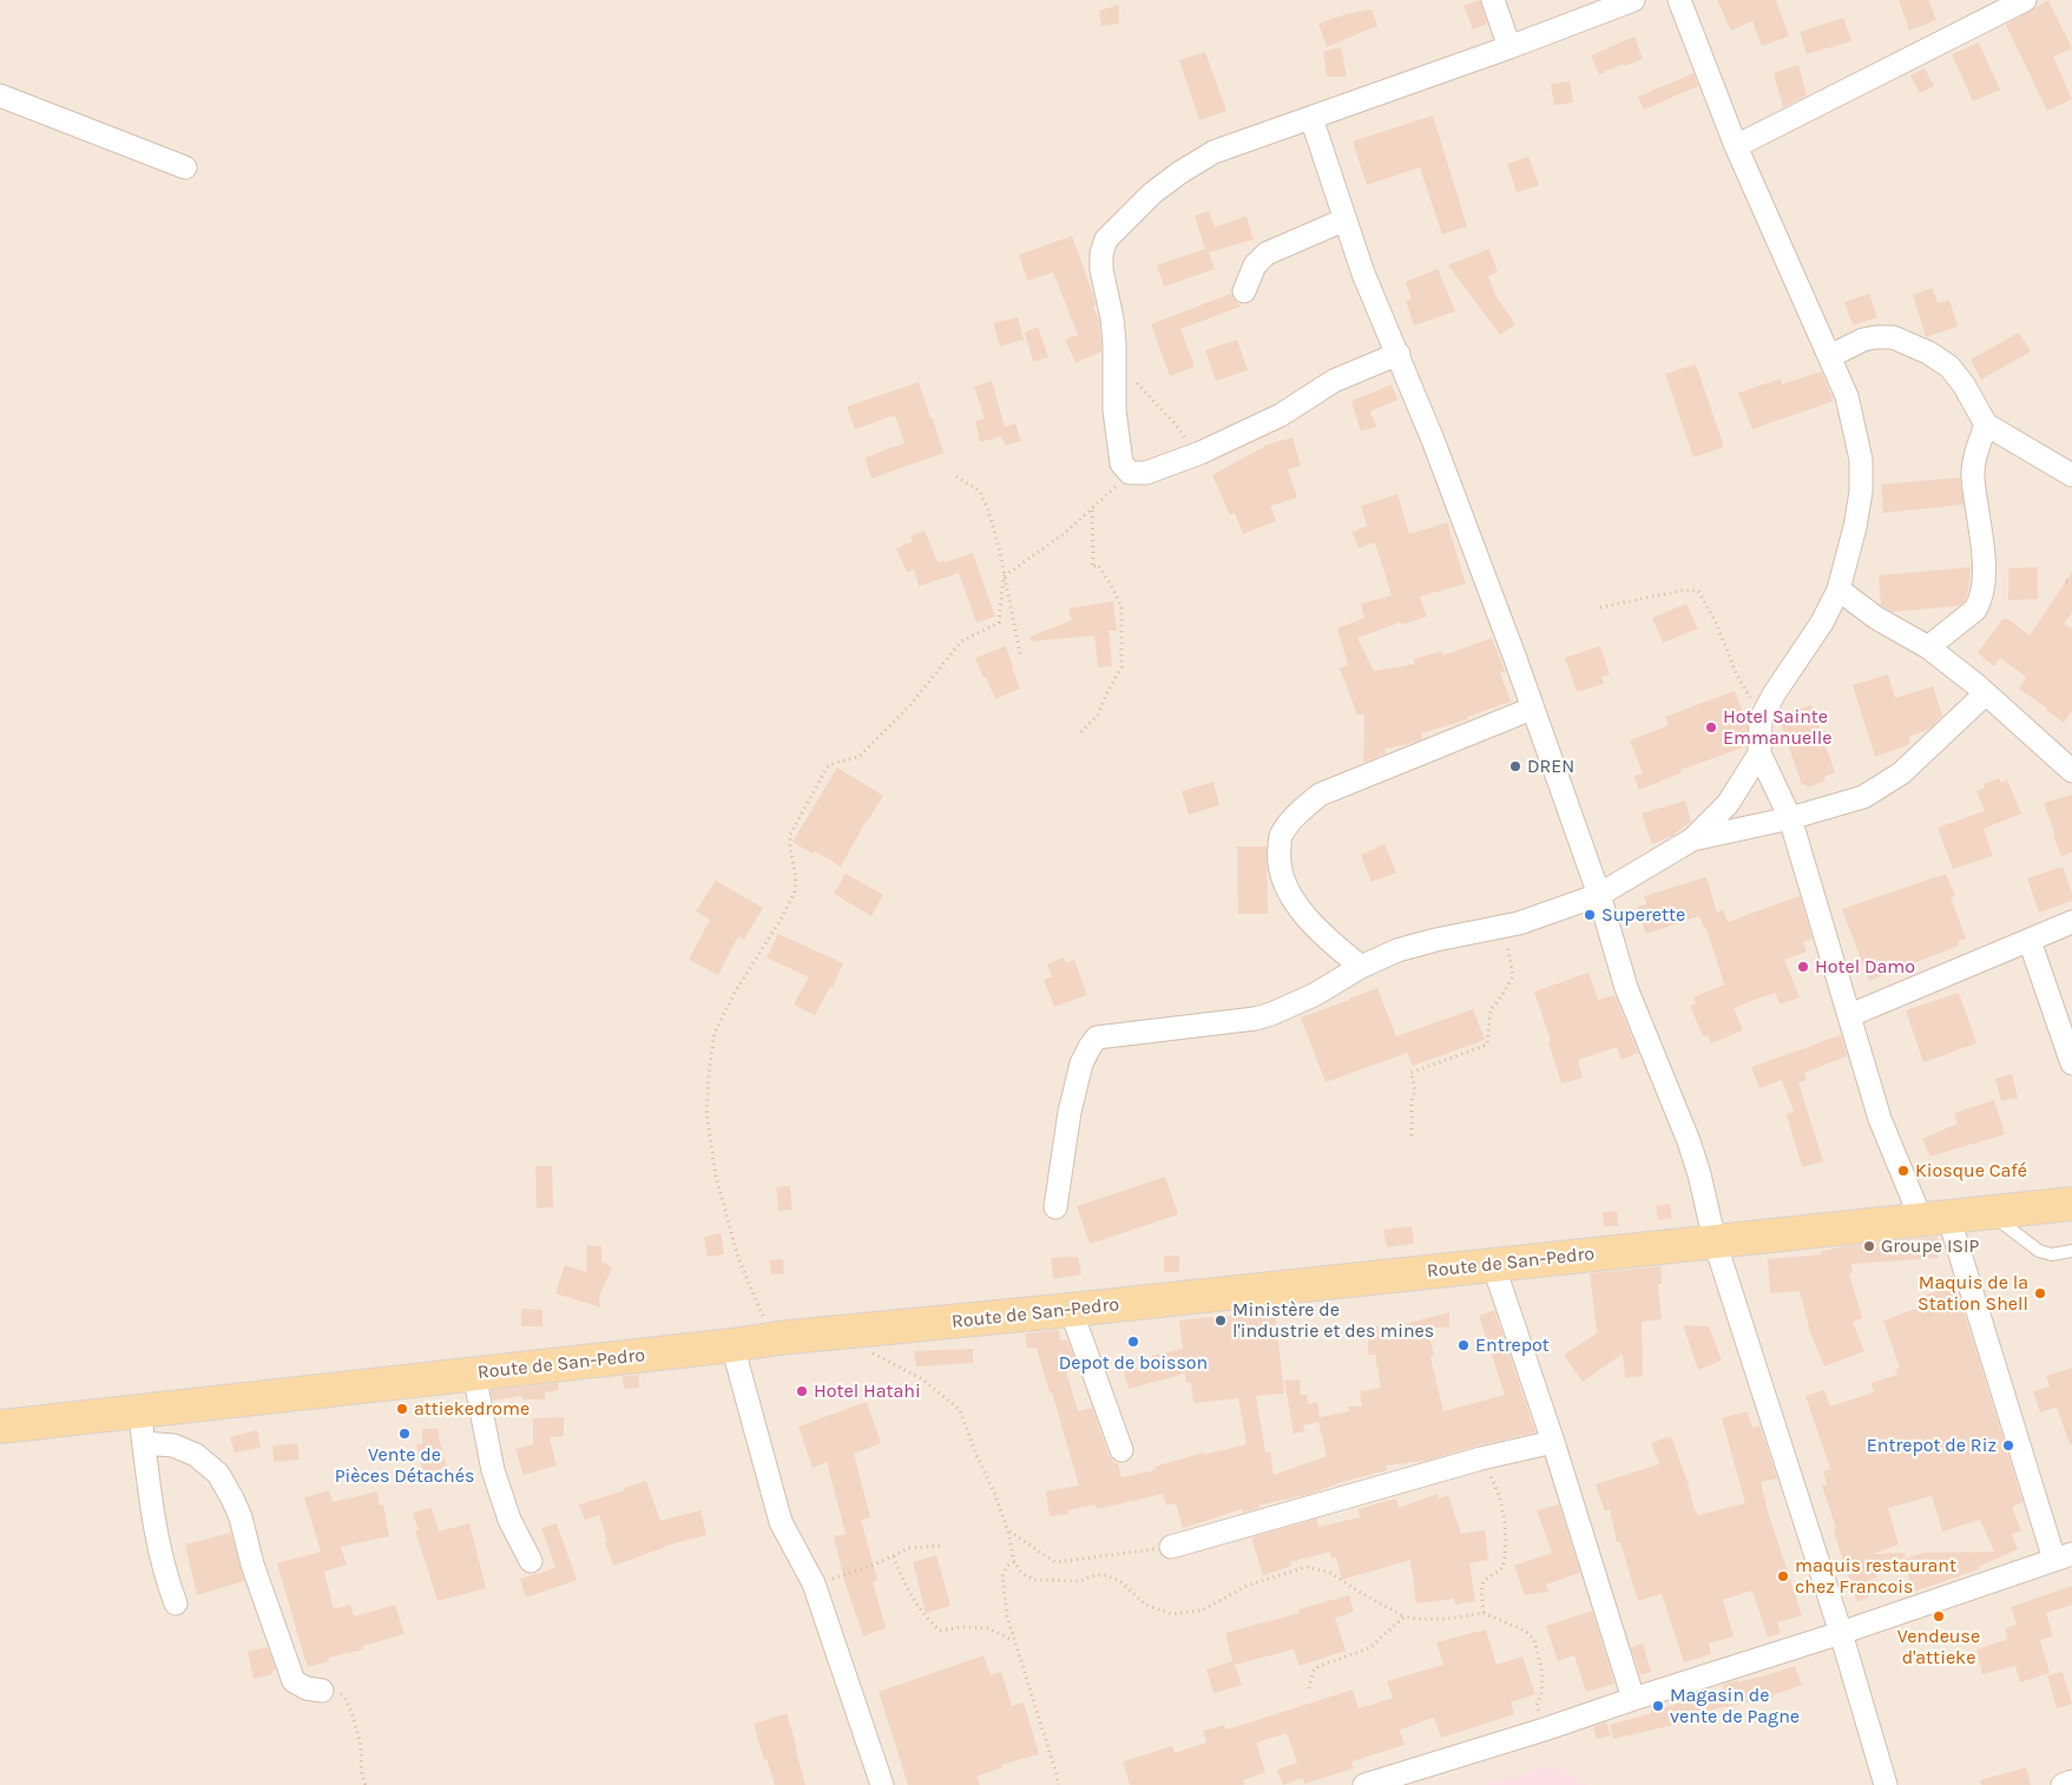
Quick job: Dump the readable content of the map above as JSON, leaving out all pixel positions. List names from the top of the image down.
{
  "streets": {
    "main road": ["Route de San-Pedro"]
  },
  "places": [
    "Hotel Sainte Emmanuelle",
    "DREN",
    "Superette",
    "Hotel Damo",
    "Kiosque Café",
    "Groupe ISIP",
    "Maquis de la Station Shell",
    "Ministère de l'industrie et des mines",
    "Depot de boisson",
    "Entrepot",
    "Hotel Hatahi",
    "attiekedrome",
    "Vente de Pièces Détachés",
    "Entrepot de Riz",
    "maquis restaurant chez Francois",
    "Vendeuse d'attieke",
    "Magasin de vente de Pagne"
  ]
}
